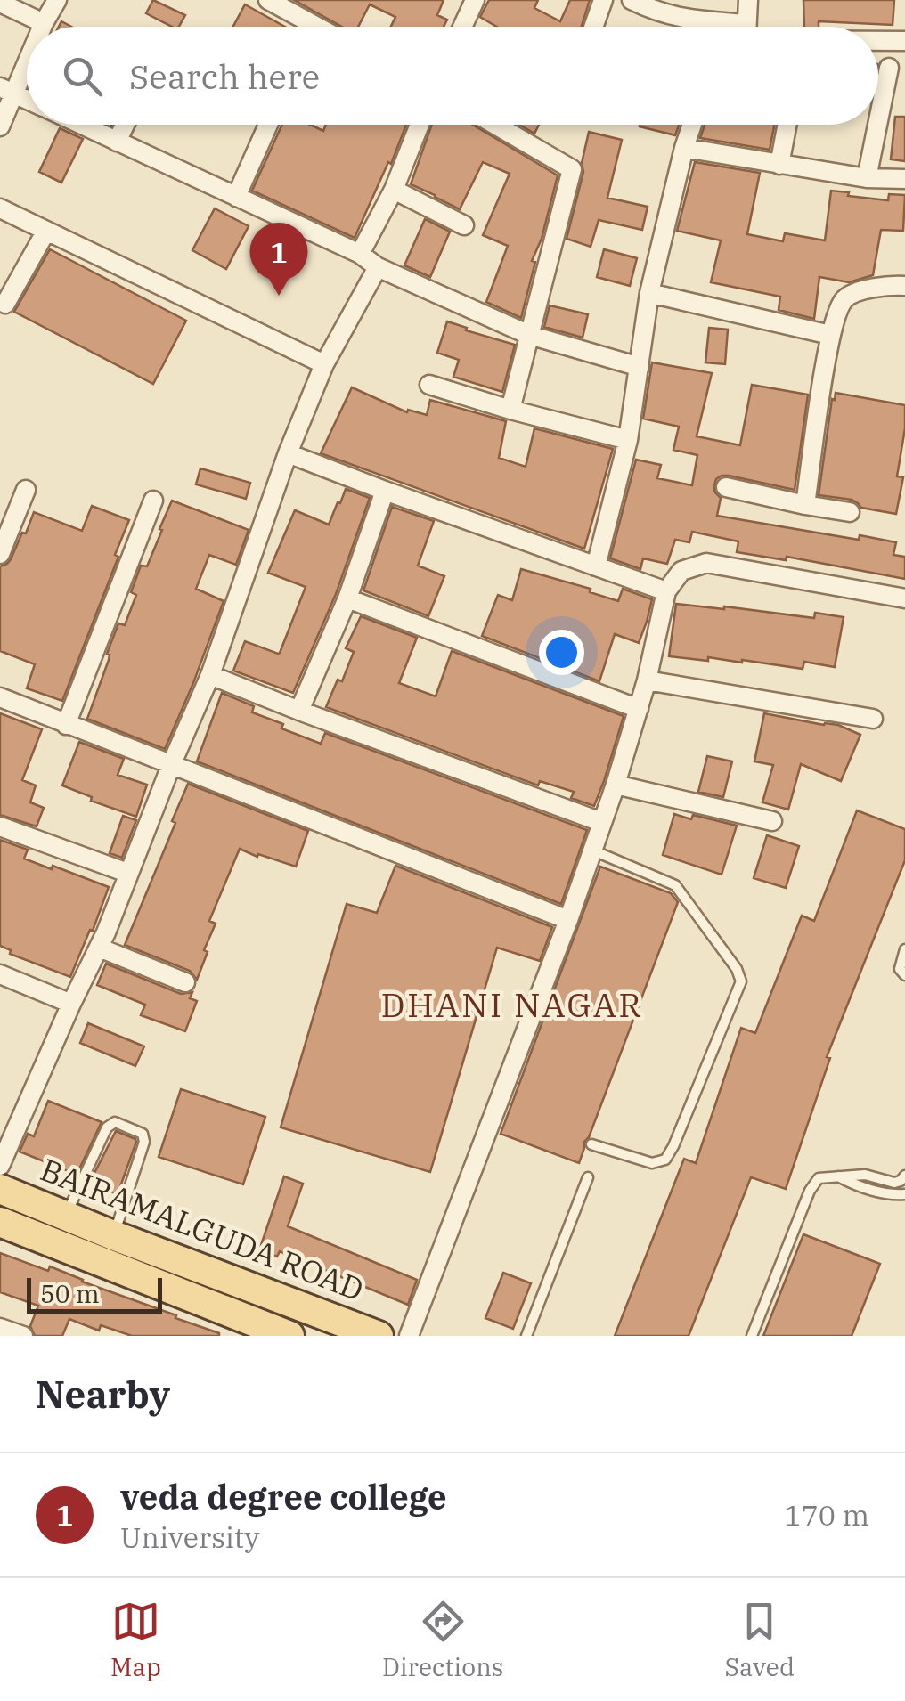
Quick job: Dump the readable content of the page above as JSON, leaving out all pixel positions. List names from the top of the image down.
{
  "streets": {
    "main road": ["BAIRAMALGUDA ROAD"]
  },
  "districts": ["DHANI NAGAR"],
  "scale_bar": "50 m",
  "page": {
    "search": "Search here",
    "pins": "1",
    "scale": "50 m",
    "heading": "Nearby",
    "list": [
      {
        "mark": "1",
        "name": "veda degree college",
        "note": "University",
        "value": "170 m"
      }
    ],
    "nav": ["Map", "Directions", "Saved"]
  }
}
